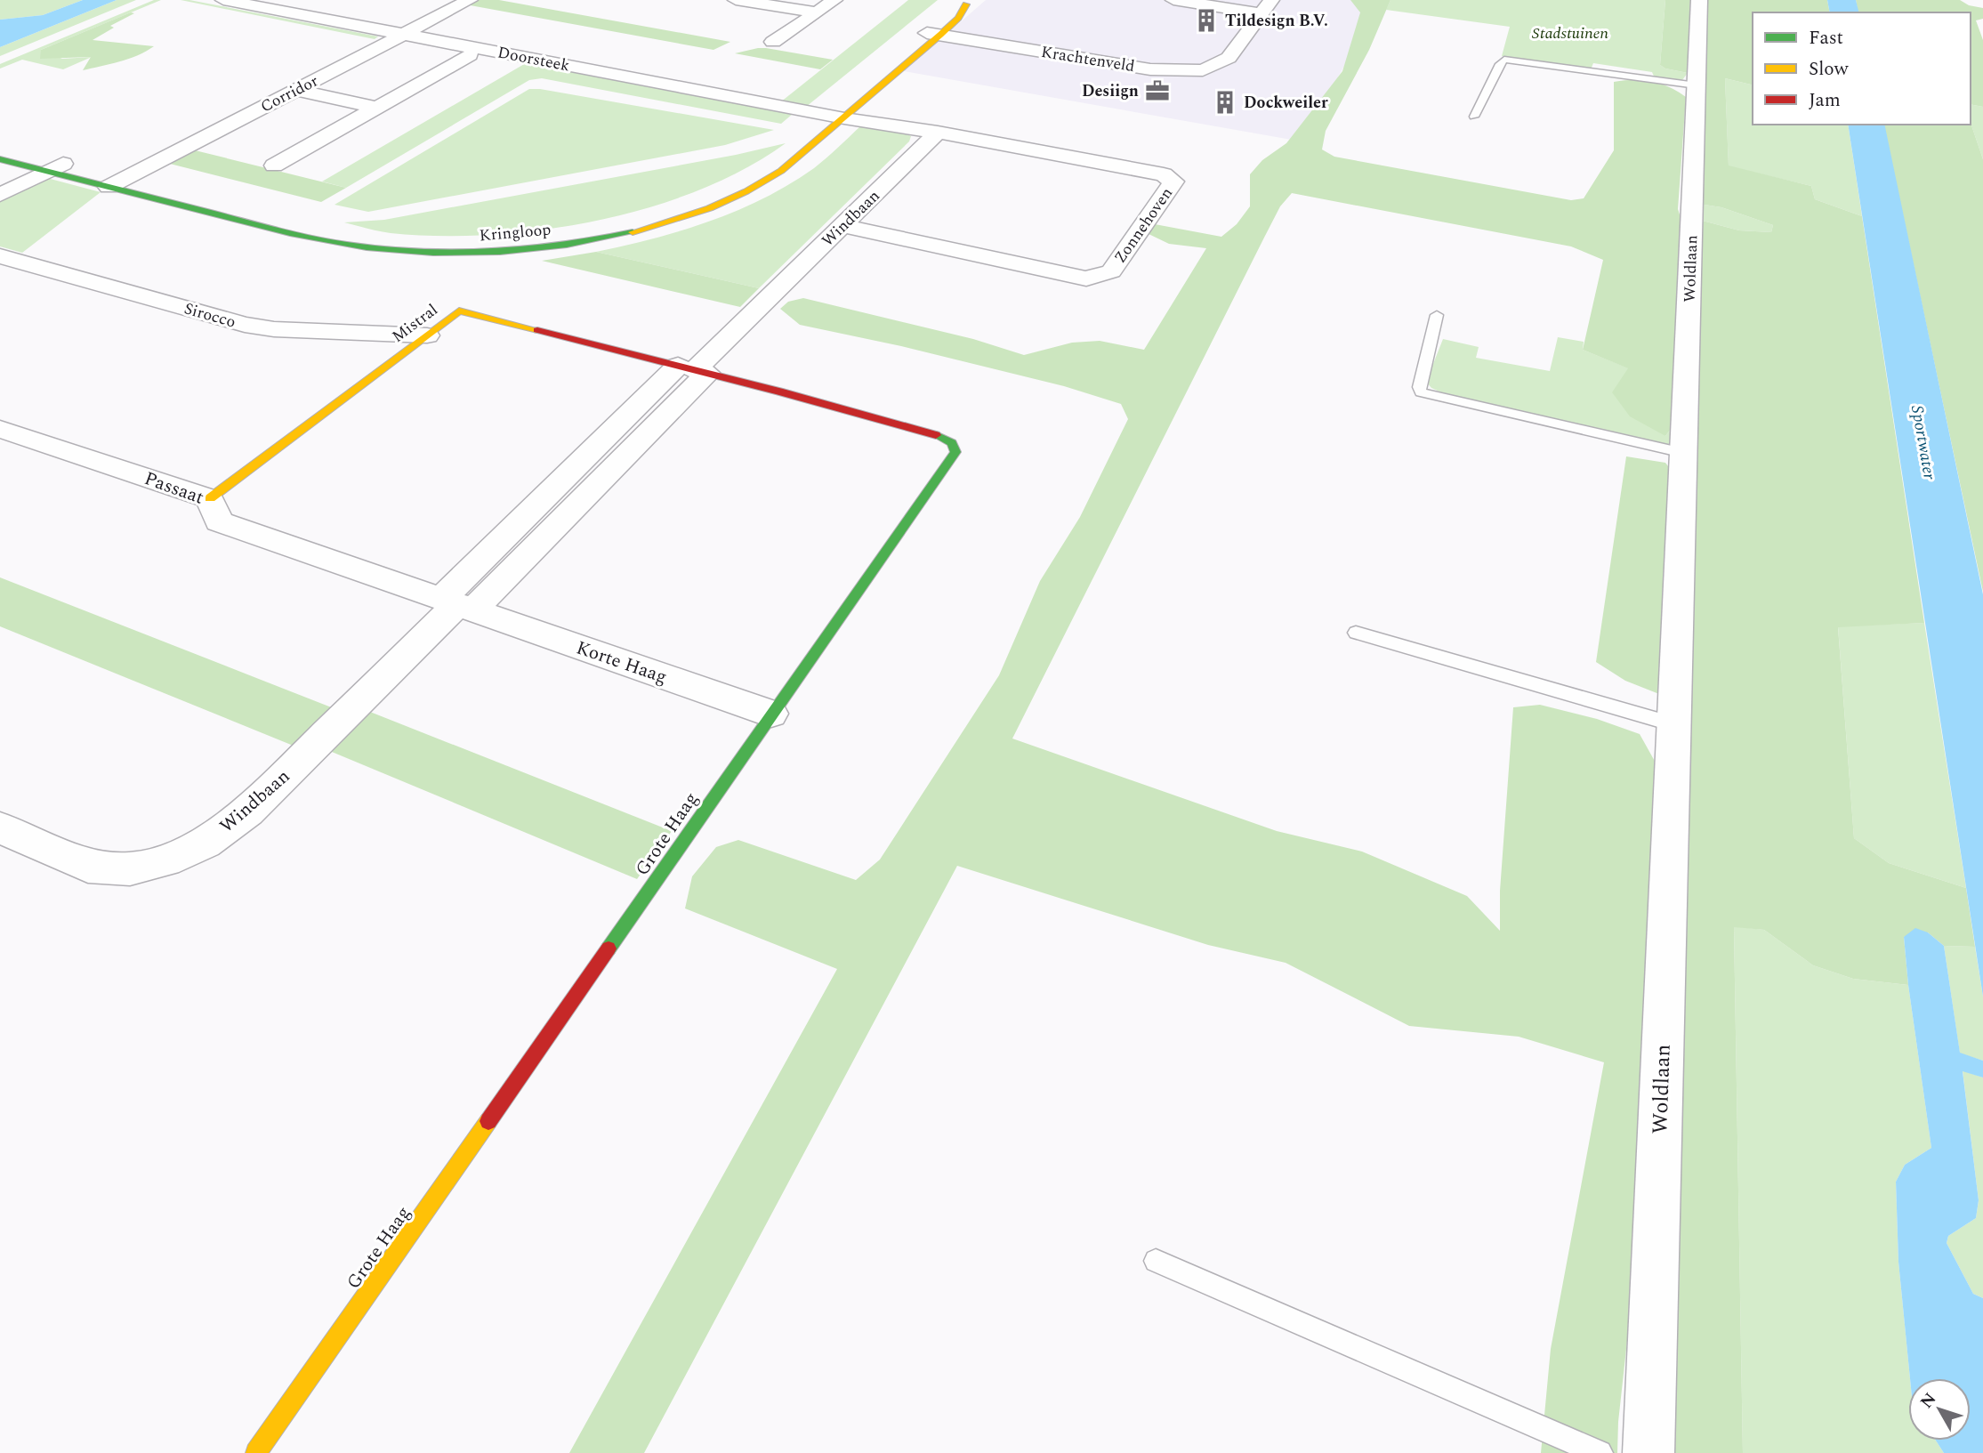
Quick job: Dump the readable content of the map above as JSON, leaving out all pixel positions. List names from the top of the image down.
{
  "streets": {
    "street": [
      "Doorsteek",
      "Krachtenveld",
      "Corridor",
      "Windbaan",
      "Zonnehoven",
      "Kringloop",
      "Woldlaan",
      "Sirocco",
      "Mistral",
      "Passaat",
      "Korte Haag",
      "Grote Haag"
    ]
  },
  "crossings": [
    ["Doorsteek", "Corridor"],
    ["Doorsteek", "Kringloop"],
    ["Krachtenveld", "Kringloop"],
    ["Corridor", "Kringloop"],
    ["Windbaan", "Zonnehoven"],
    ["Windbaan", "Mistral"],
    ["Windbaan", "Passaat"],
    ["Windbaan", "Korte Haag"],
    ["Windbaan", "Grote Haag"],
    ["Sirocco", "Mistral"],
    ["Mistral", "Passaat"],
    ["Mistral", "Grote Haag"],
    ["Passaat", "Korte Haag"],
    ["Korte Haag", "Grote Haag"]
  ],
  "water": ["Sportwater"],
  "parks": ["Stadstuinen"],
  "places": {
    "building": ["Tildesign B.V.", "Dockweiler"],
    "office": ["Desiign"]
  },
  "legend": ["Fast", "Slow", "Jam"],
  "north": "top left"
}
